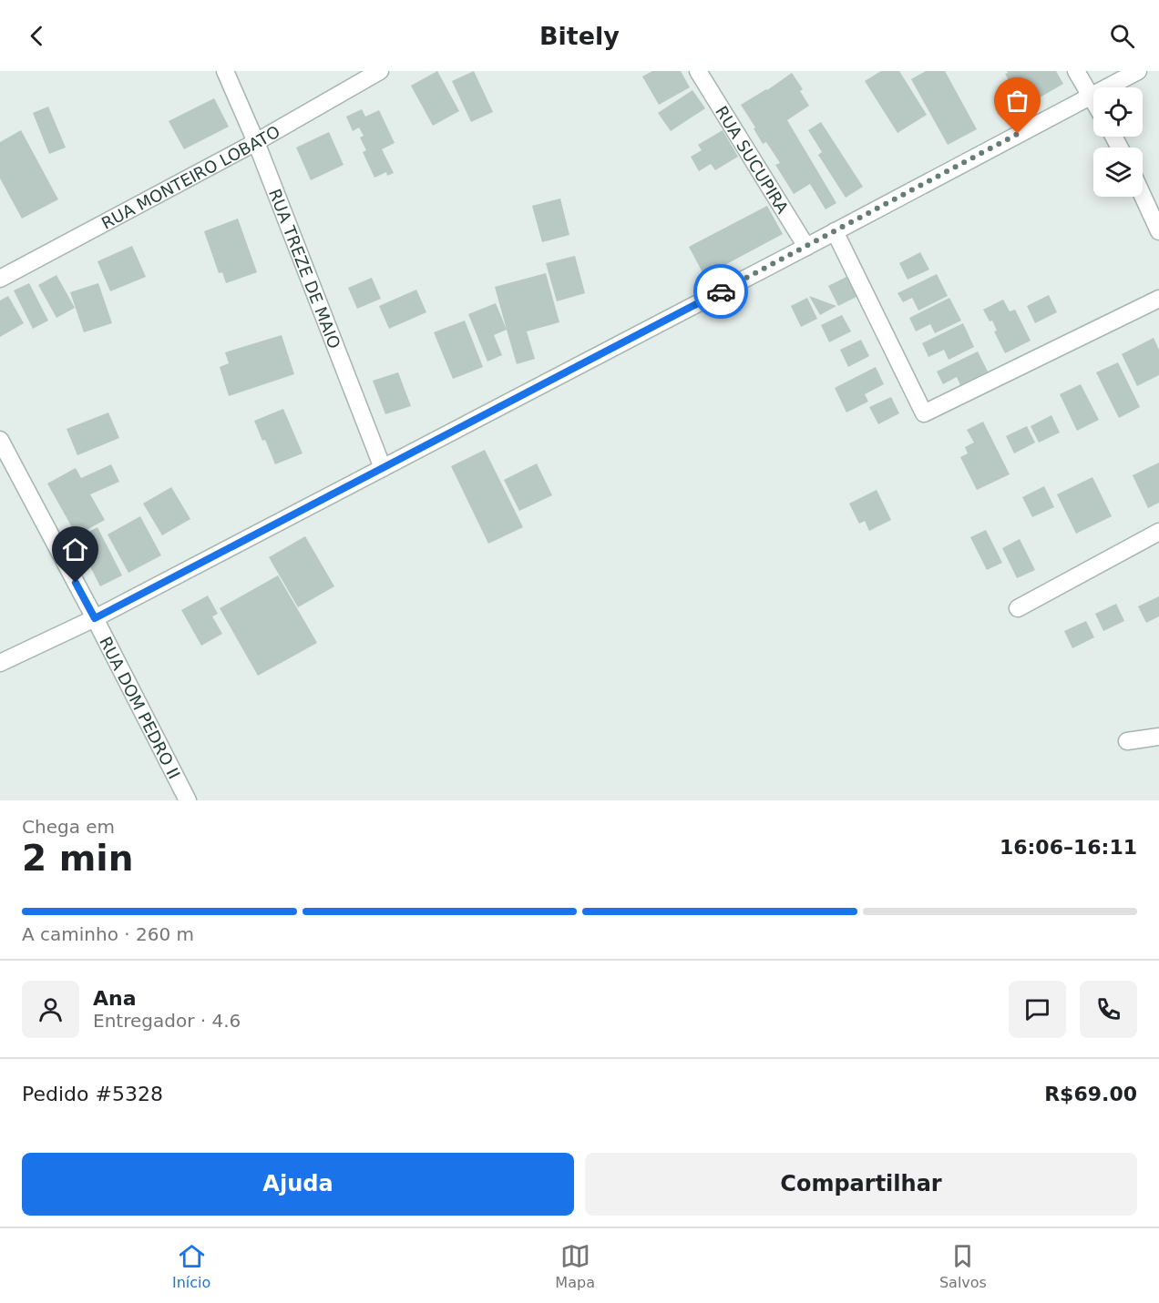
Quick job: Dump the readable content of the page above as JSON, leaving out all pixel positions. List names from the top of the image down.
{
  "streets": {
    "street": [
      "RUA SUCUPIRA",
      "RUA MONTEIRO LOBATO",
      "RUA TREZE DE MAIO",
      "RUA DOM PEDRO II"
    ]
  },
  "crossings": [
    ["RUA MONTEIRO LOBATO", "RUA TREZE DE MAIO"]
  ],
  "page": {
    "header": "Bitely",
    "heading": ["2 min", "Chega em", "16:06–16:11"],
    "panel": [
      "Ana",
      "Entregador · 4.6",
      "Pedido #5328",
      "R$69.00"
    ],
    "bar": "A caminho · 260 m",
    "buttons": ["Ajuda", "Compartilhar"],
    "tabs": ["Início", "Mapa", "Salvos"]
  }
}
